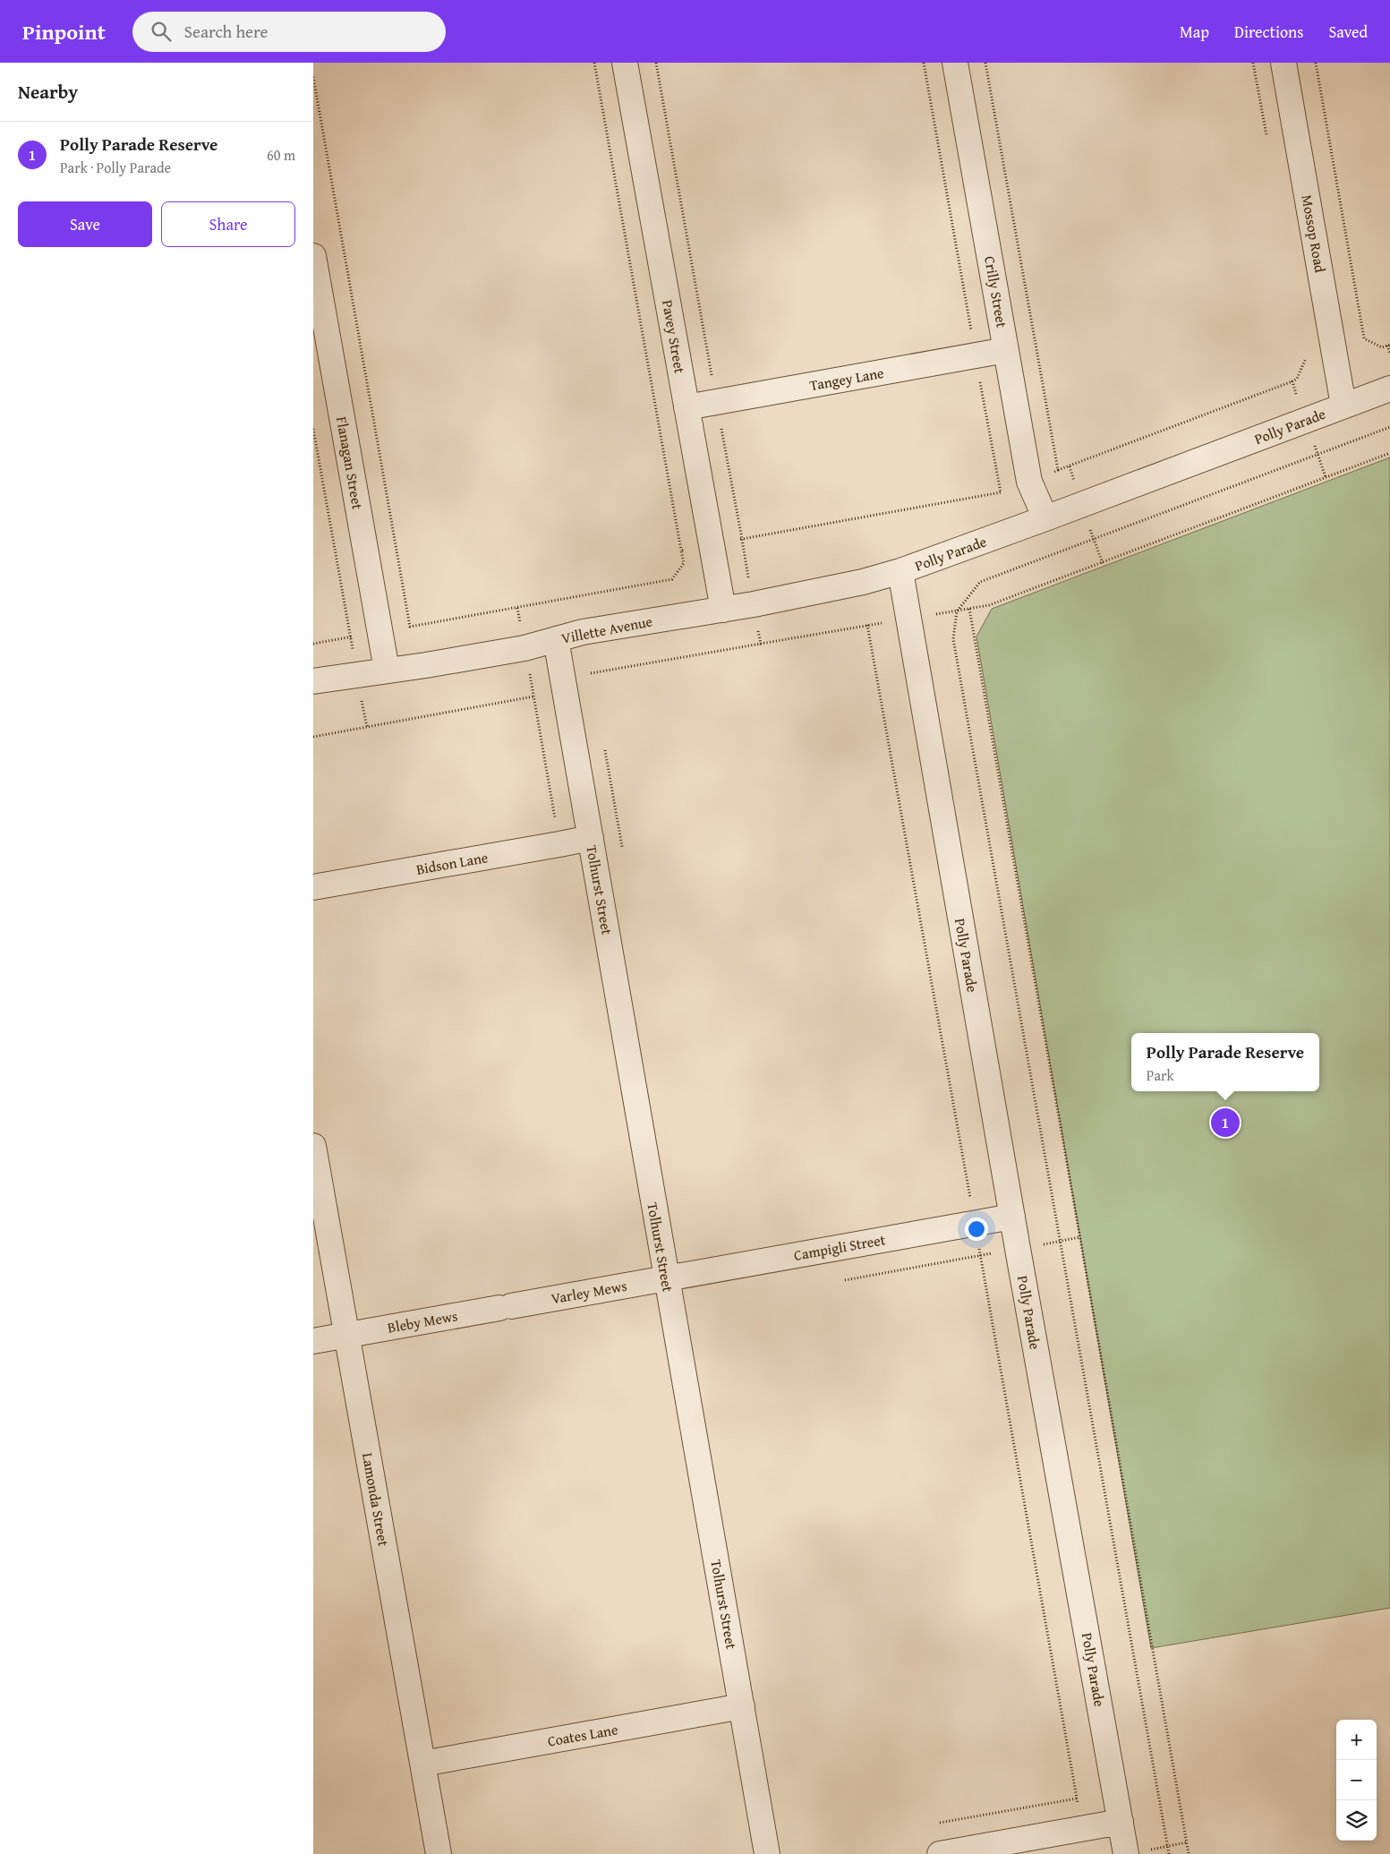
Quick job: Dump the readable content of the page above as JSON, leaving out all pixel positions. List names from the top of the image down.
{
  "streets": {
    "street": [
      "Mossop Road",
      "Crilly Street",
      "Pavey Street",
      "Tangey Lane",
      "Polly Parade",
      "Flanagan Street",
      "Villette Avenue",
      "Bidson Lane",
      "Tolhurst Street",
      "Campigli Street",
      "Varley Mews",
      "Bleby Mews",
      "Lamonda Street",
      "Coates Lane"
    ]
  },
  "crossings": [
    ["Mossop Road", "Polly Parade"],
    ["Crilly Street", "Tangey Lane"],
    ["Crilly Street", "Polly Parade"],
    ["Pavey Street", "Tangey Lane"],
    ["Pavey Street", "Villette Avenue"],
    ["Polly Parade", "Villette Avenue"],
    ["Polly Parade", "Campigli Street"],
    ["Flanagan Street", "Villette Avenue"],
    ["Villette Avenue", "Tolhurst Street"],
    ["Bidson Lane", "Tolhurst Street"],
    ["Tolhurst Street", "Campigli Street"],
    ["Tolhurst Street", "Varley Mews"],
    ["Tolhurst Street", "Coates Lane"],
    ["Campigli Street", "Varley Mews"],
    ["Varley Mews", "Bleby Mews"],
    ["Bleby Mews", "Lamonda Street"],
    ["Lamonda Street", "Coates Lane"]
  ],
  "page": {
    "header": "Pinpoint",
    "search": "Search here",
    "nav": ["Map", "Directions", "Saved"],
    "heading": "Nearby",
    "list": [
      {
        "mark": "1",
        "name": "Polly Parade Reserve",
        "note": "Park · Polly Parade",
        "value": "60 m"
      }
    ],
    "buttons": ["Save", "Share"],
    "popup": ["Polly Parade Reserve", "Park"],
    "pins": "1",
    "map_buttons": ["+", "−"]
  }
}
